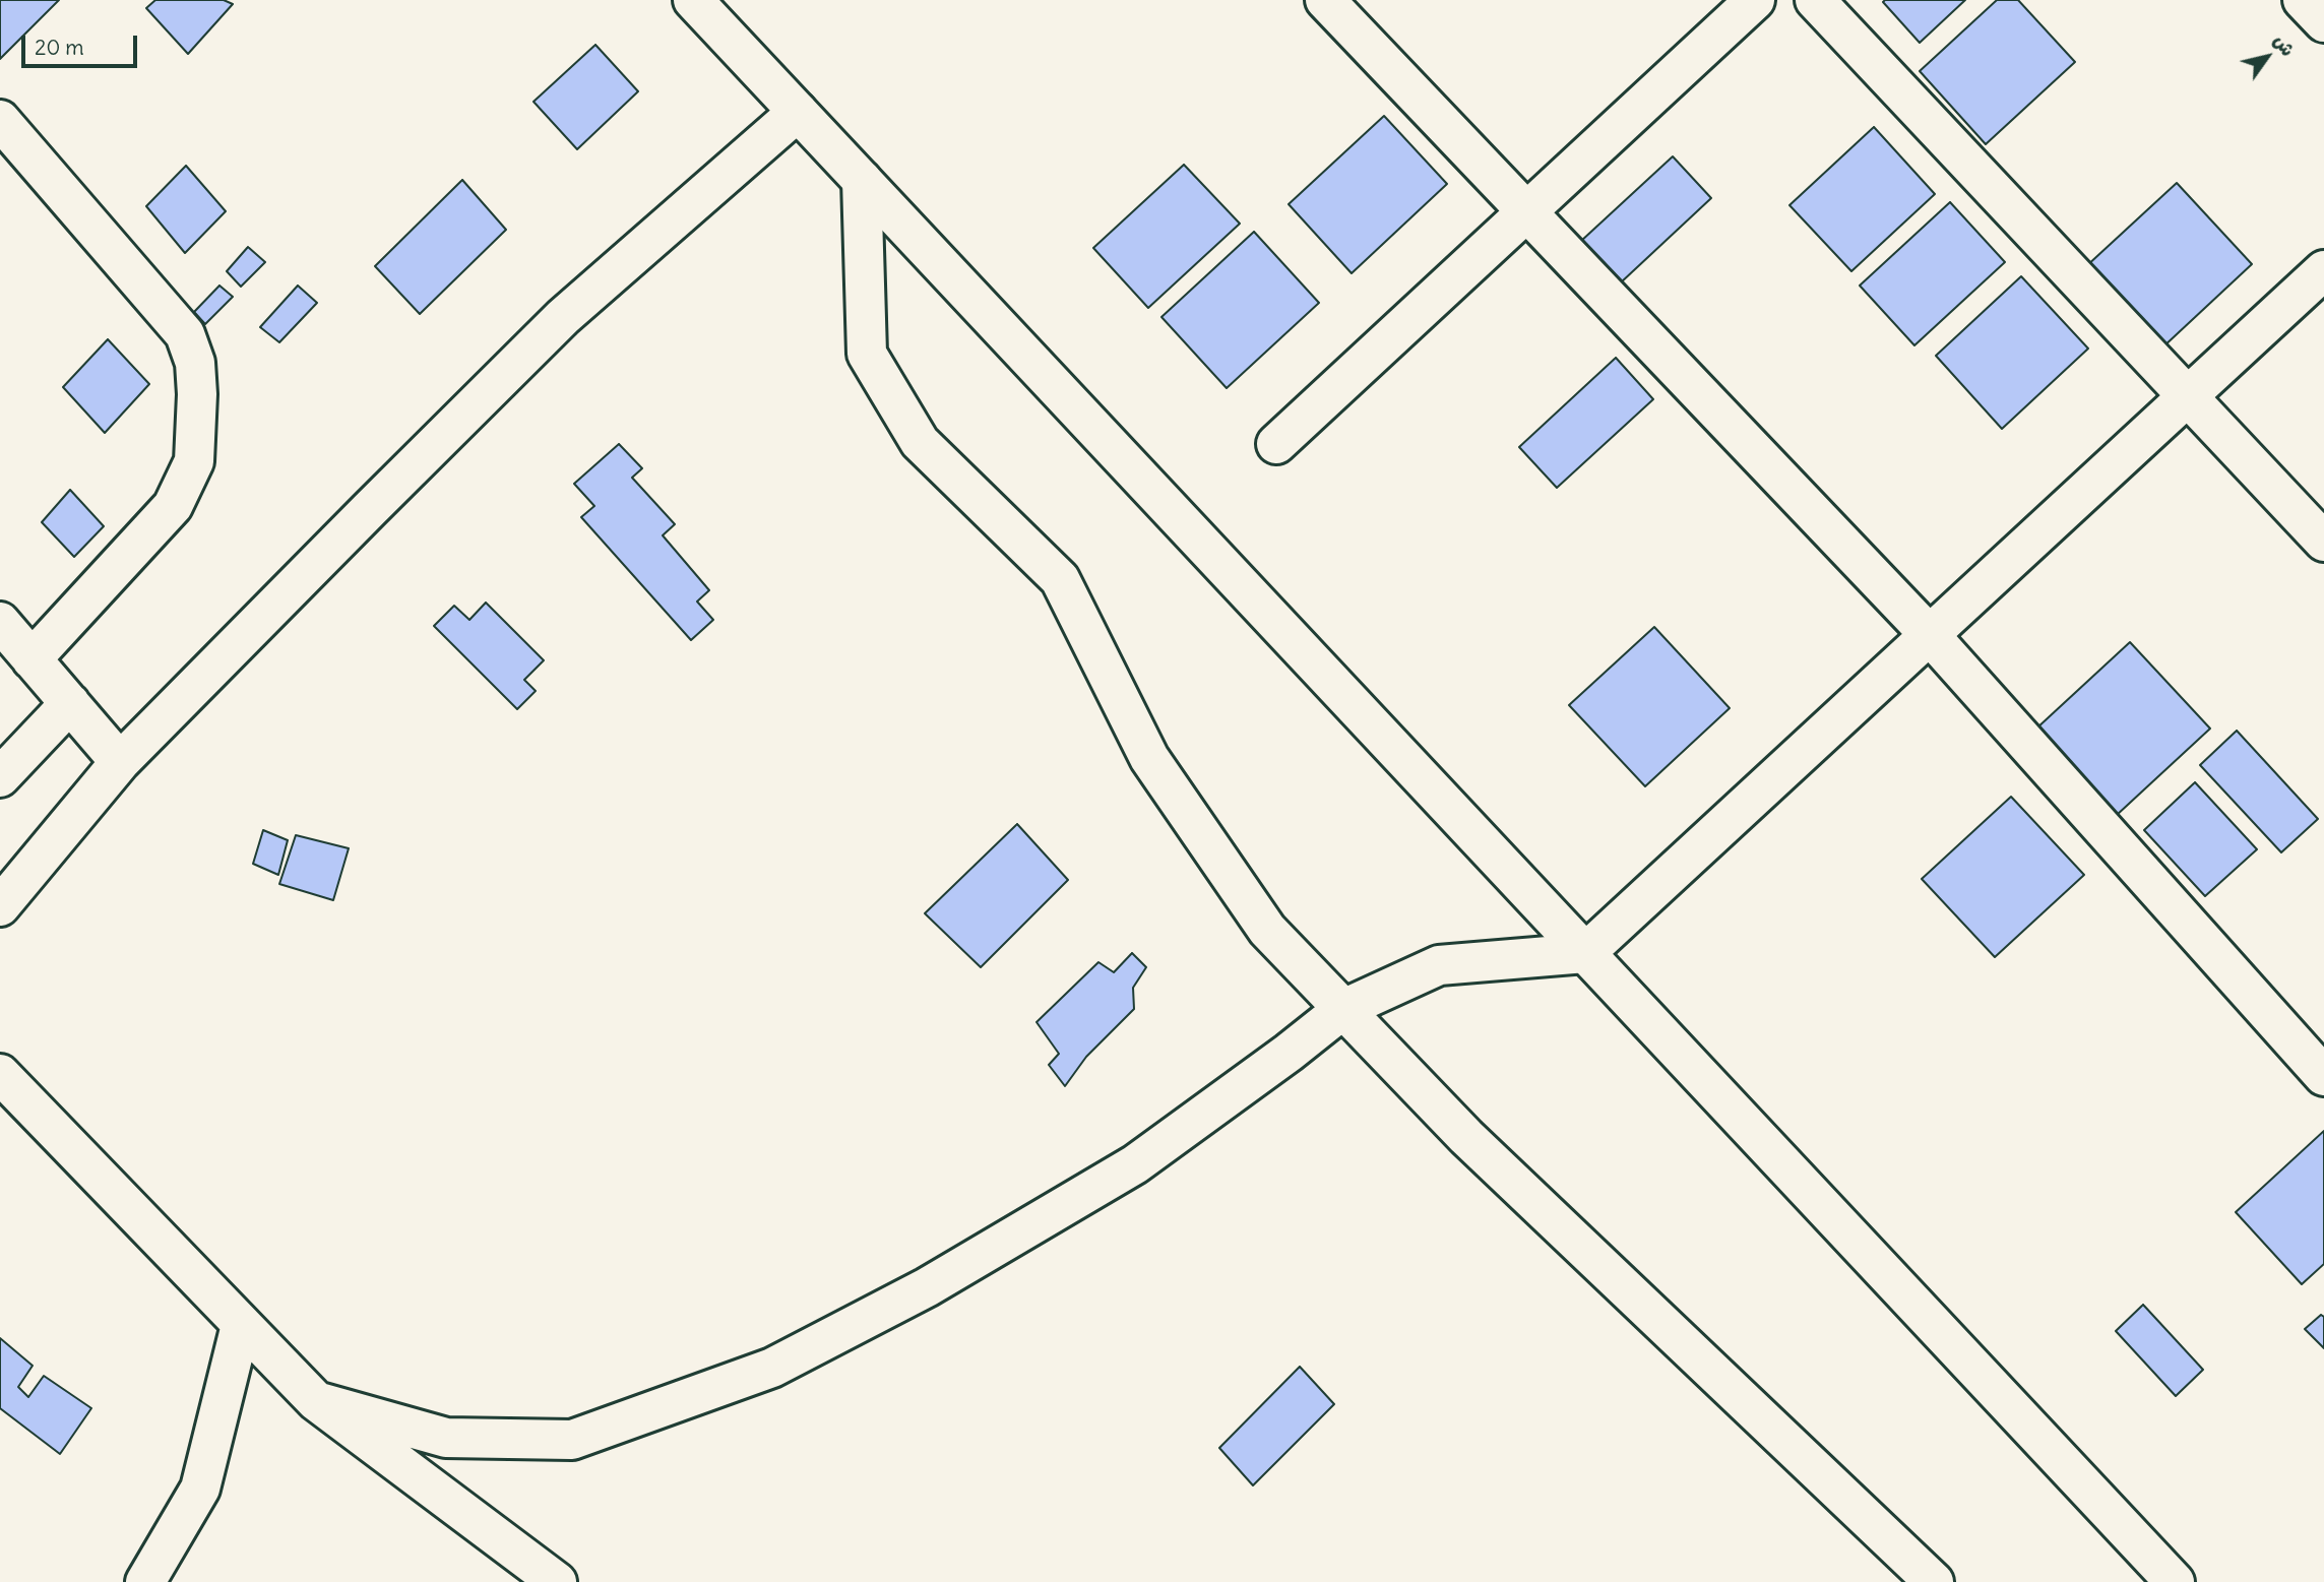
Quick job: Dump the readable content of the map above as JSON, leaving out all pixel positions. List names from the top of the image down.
{
  "scale_bar": "20 m",
  "north": "top right"
}
